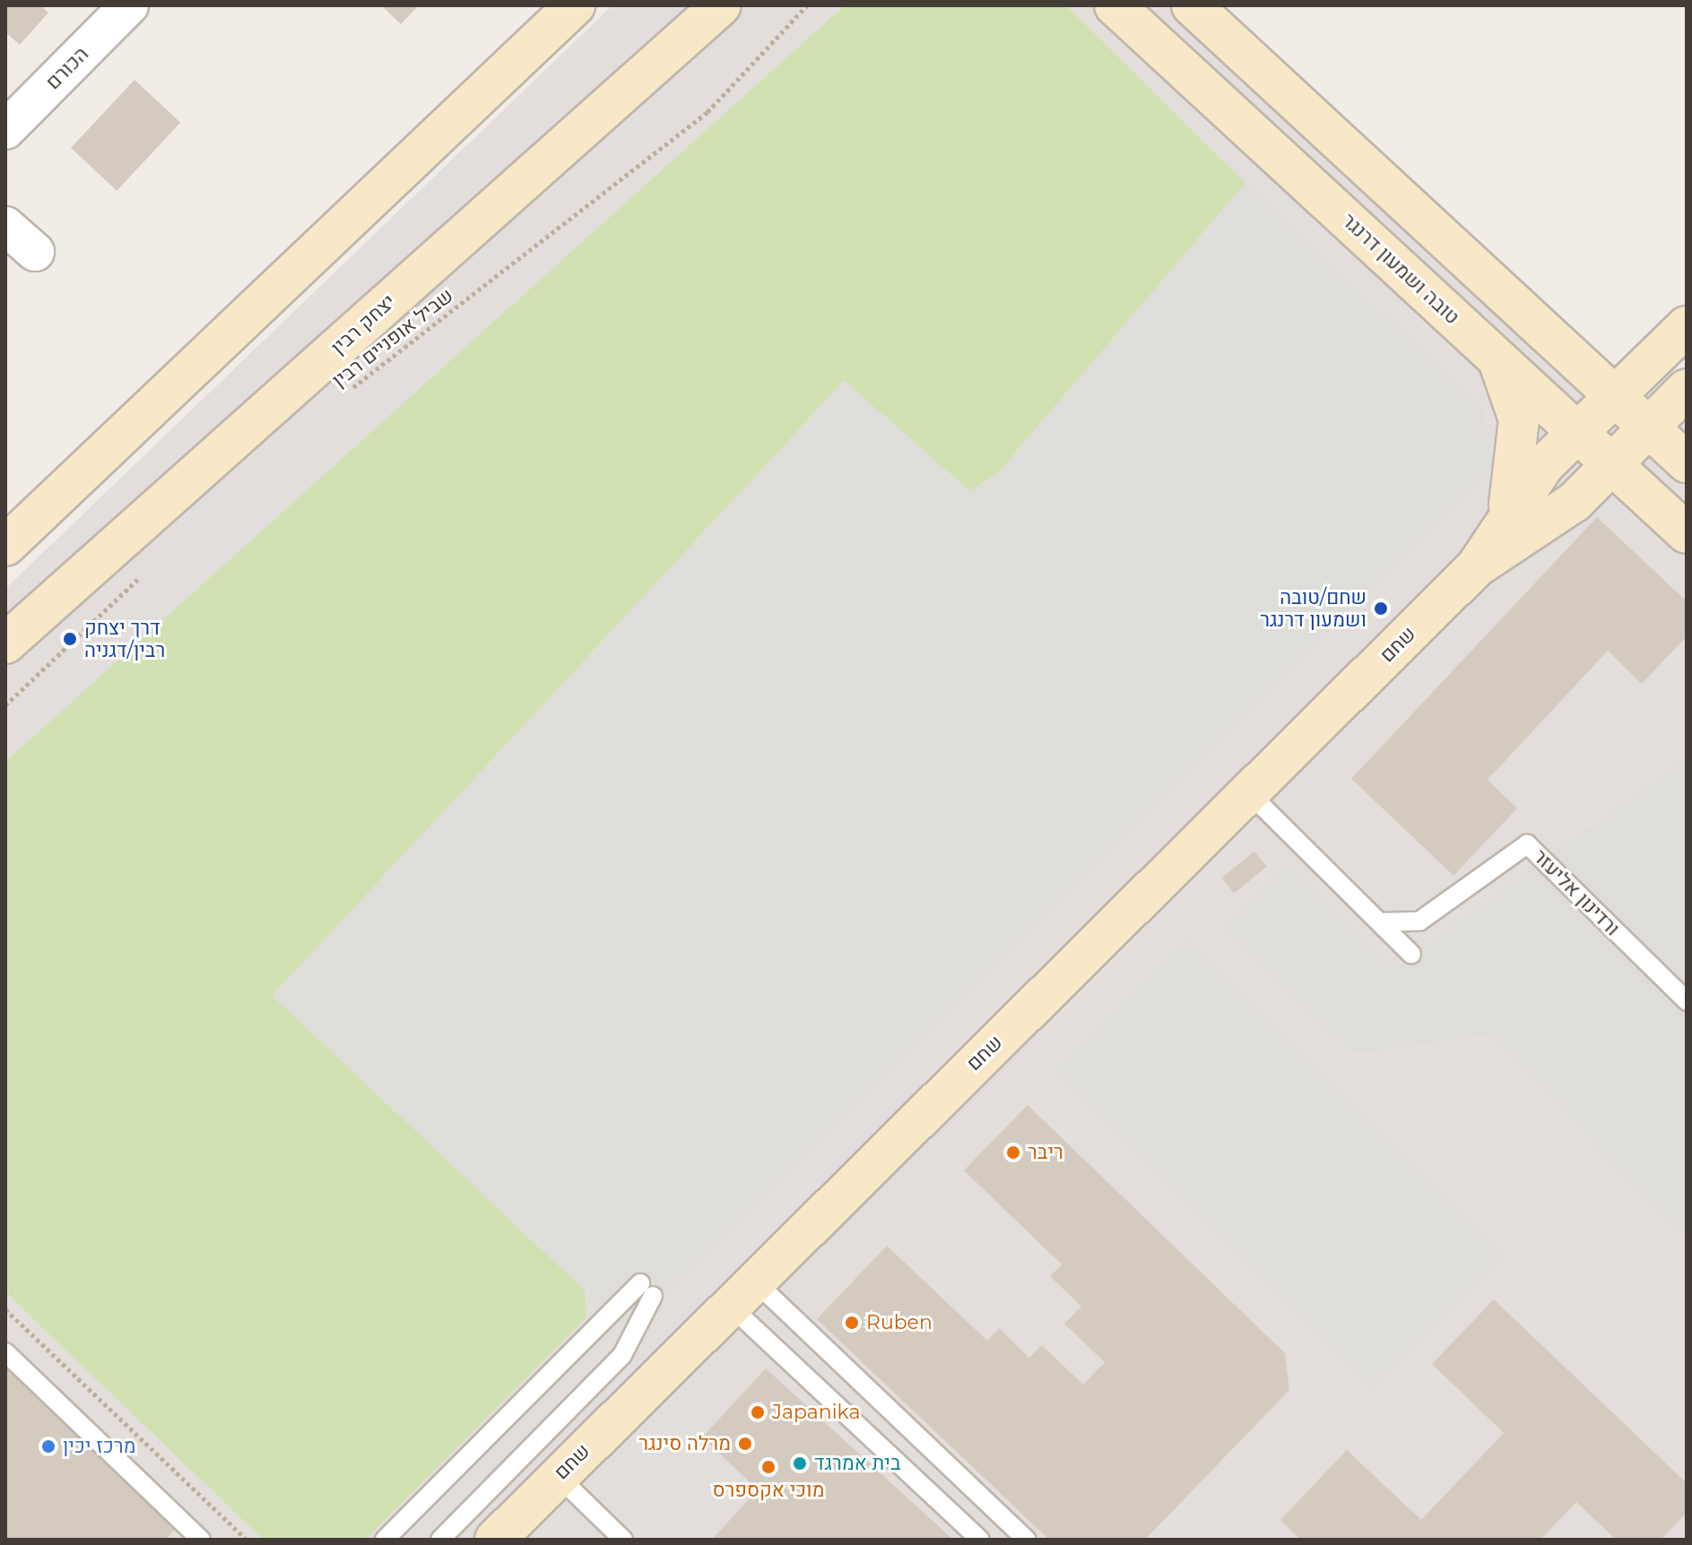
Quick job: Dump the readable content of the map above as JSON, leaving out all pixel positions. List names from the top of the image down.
{
  "streets": {
    "street": [
      "הכורם",
      "טובה ושמעון דרנגר",
      "יצחק רבין",
      "שחם"
    ],
    "lane": ["ורדינון אליעזר"],
    "path": ["שביל אופניים רבין"]
  },
  "crossings": [
    ["טובה ושמעון דרנגר", "שחם"]
  ],
  "places": [
    "שחם/טובה ושמעון דרנגר",
    "דרך יצחק רבין/דגניה",
    "ריבר",
    "Ruben",
    "Japanika",
    "מרלה סינגר",
    "מרכז יכין",
    "בית אמרגד",
    "מוכי אקספרס"
  ]
}
